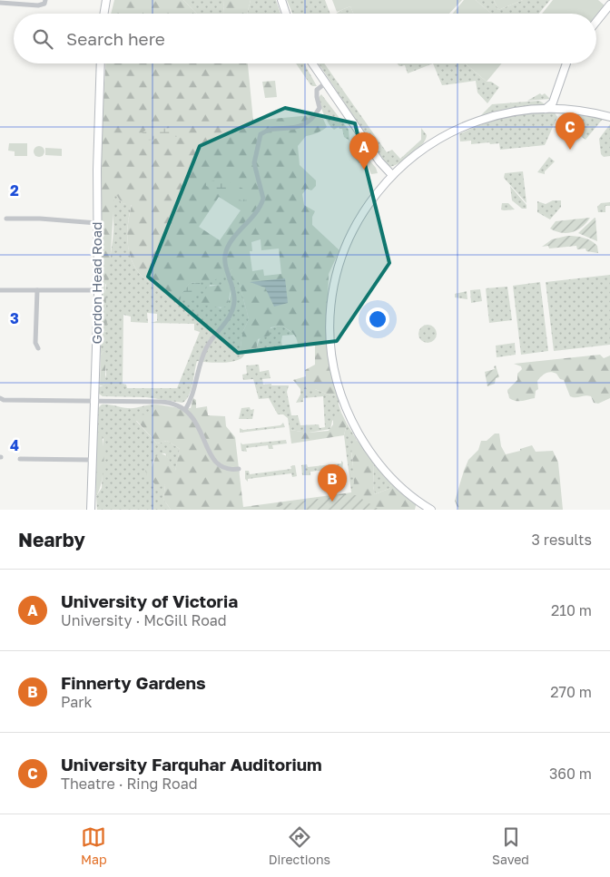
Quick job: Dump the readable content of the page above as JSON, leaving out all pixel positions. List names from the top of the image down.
{
  "streets": {
    "street": ["Gordon Head Road"]
  },
  "page": {
    "search": "Search here",
    "pins": ["C", "A", "B"],
    "heading": ["Nearby", "3 results"],
    "list": [
      {
        "mark": "A",
        "name": "University of Victoria",
        "note": "University · McGill Road",
        "value": "210 m"
      },
      {
        "mark": "B",
        "name": "Finnerty Gardens",
        "note": "Park",
        "value": "270 m"
      },
      {
        "mark": "C",
        "name": "University Farquhar Auditorium",
        "note": "Theatre · Ring Road",
        "value": "360 m"
      }
    ],
    "nav": ["Map", "Directions", "Saved"]
  },
  "grid": {
    "rows": ["2", "3", "4"]
  }
}
